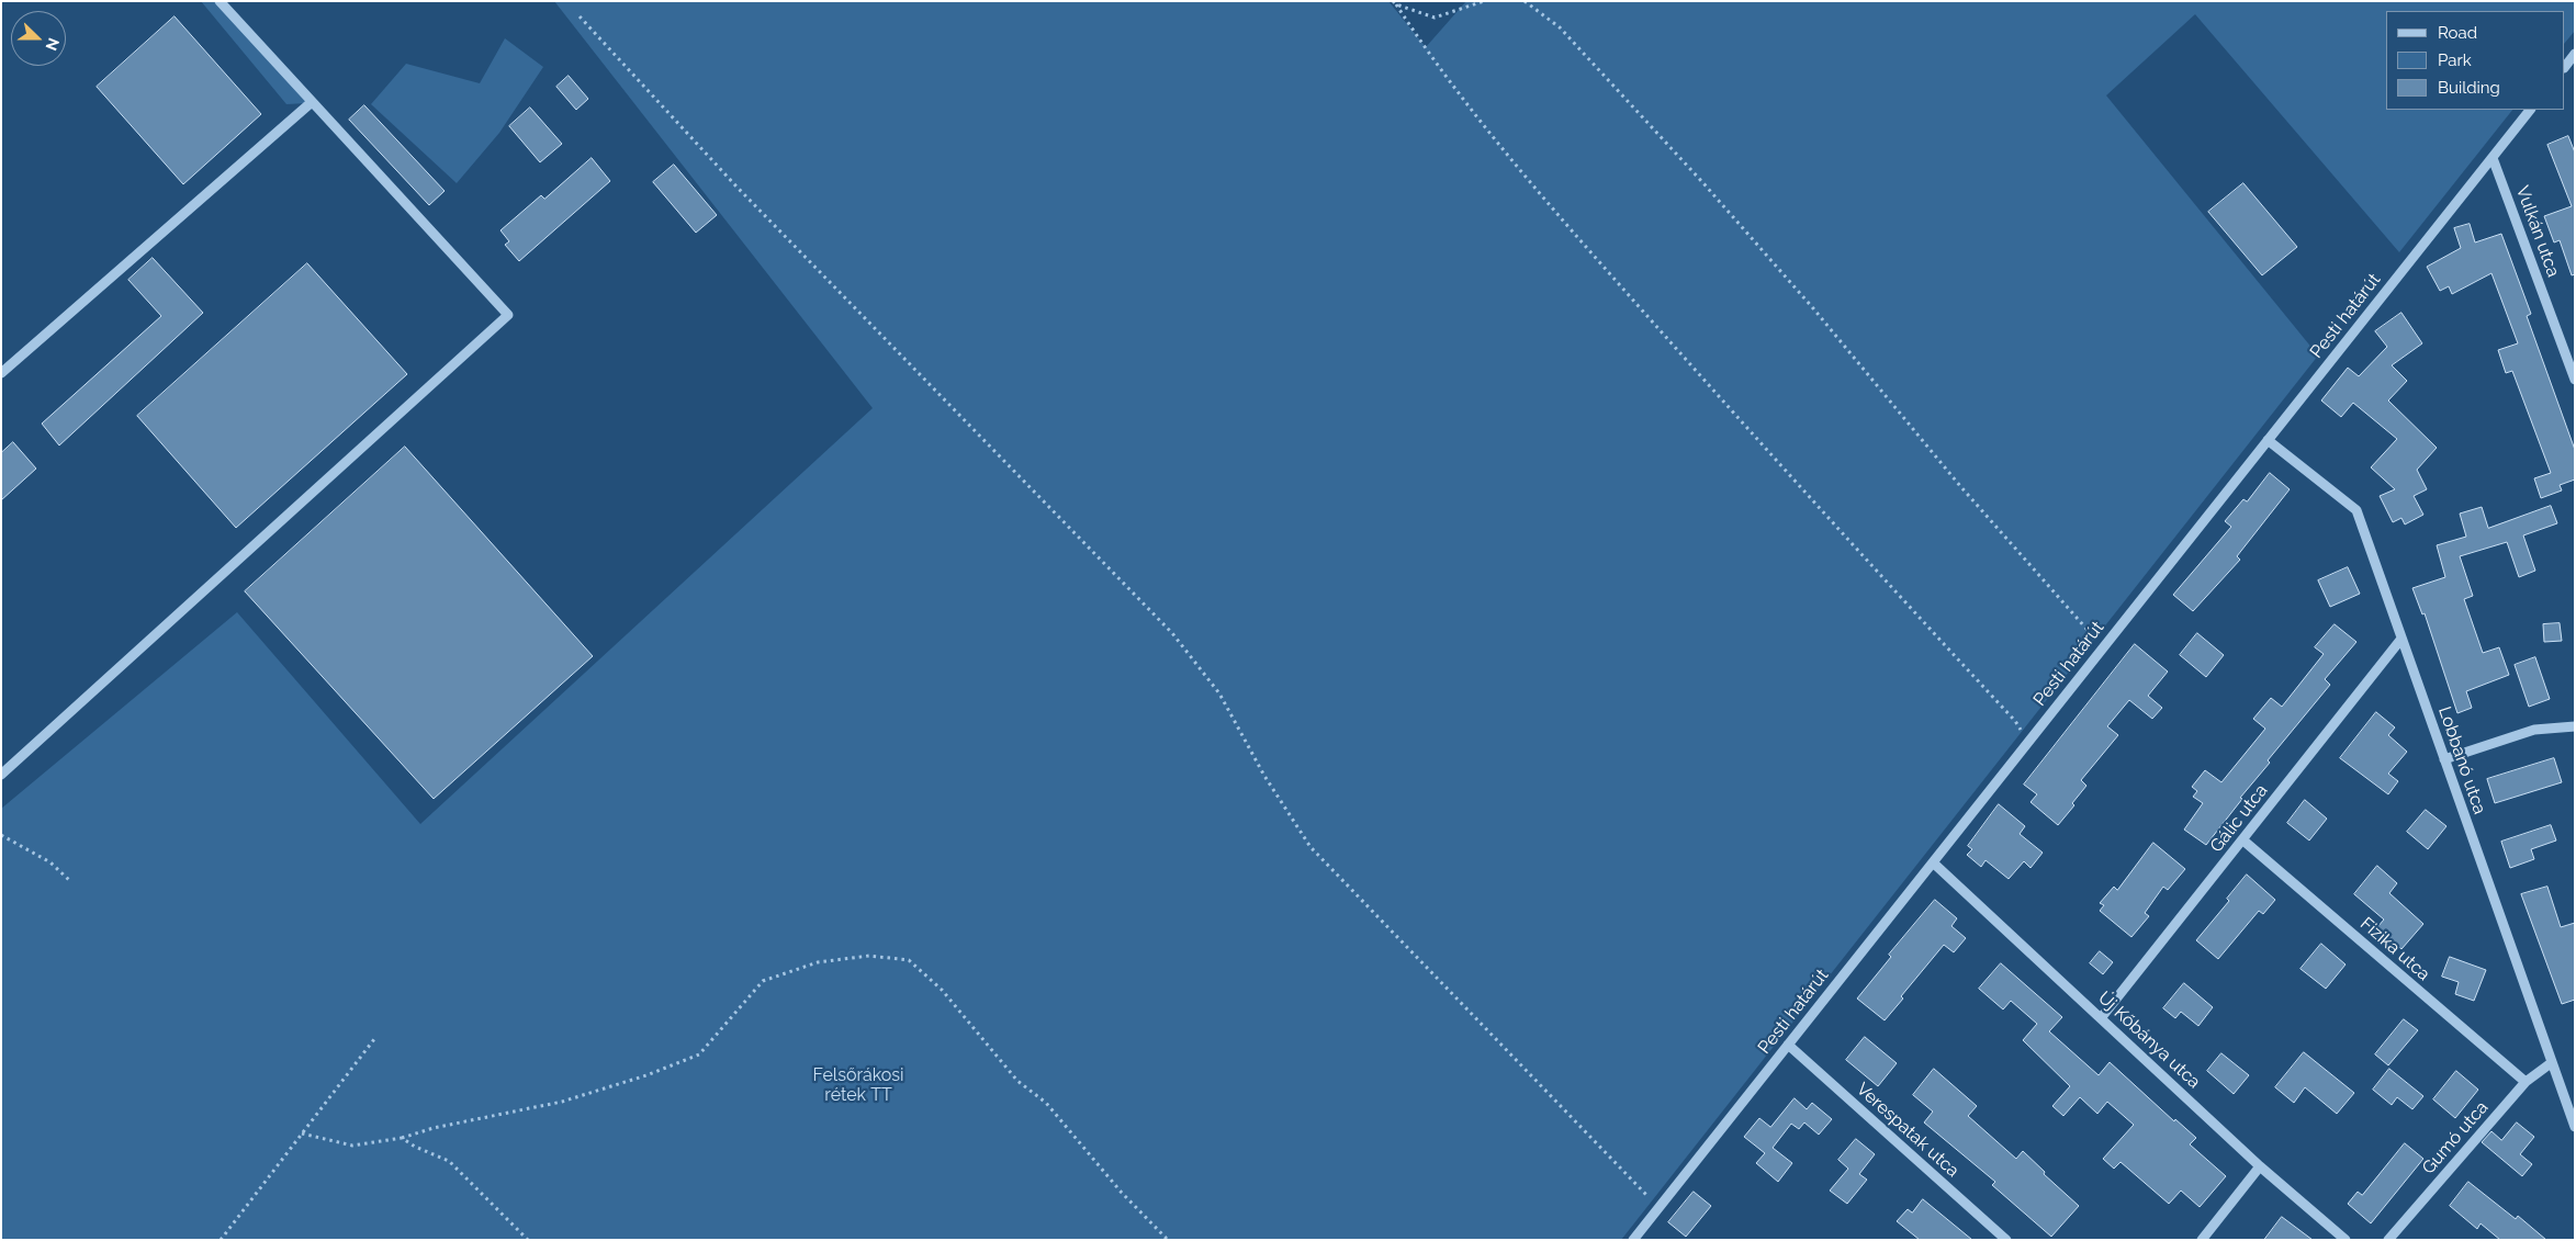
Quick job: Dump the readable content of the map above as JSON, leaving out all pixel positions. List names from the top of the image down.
{
  "streets": {
    "street": [
      "Vulkán utca",
      "Pesti határút",
      "Lobbanó utca",
      "Gálic utca",
      "Fizika utca",
      "Új Kőbánya utca",
      "Verespatak utca",
      "Gumó utca"
    ]
  },
  "crossings": [
    ["Vulkán utca", "Pesti határút"],
    ["Pesti határút", "Lobbanó utca"],
    ["Pesti határút", "Új Kőbánya utca"],
    ["Pesti határút", "Verespatak utca"],
    ["Lobbanó utca", "Gálic utca"],
    ["Lobbanó utca", "Gumó utca"],
    ["Gálic utca", "Fizika utca"],
    ["Gálic utca", "Új Kőbánya utca"],
    ["Fizika utca", "Gumó utca"]
  ],
  "parks": ["Felsőrákosi rétek TT"],
  "legend": ["Road", "Park", "Building"],
  "north": "right"
}
